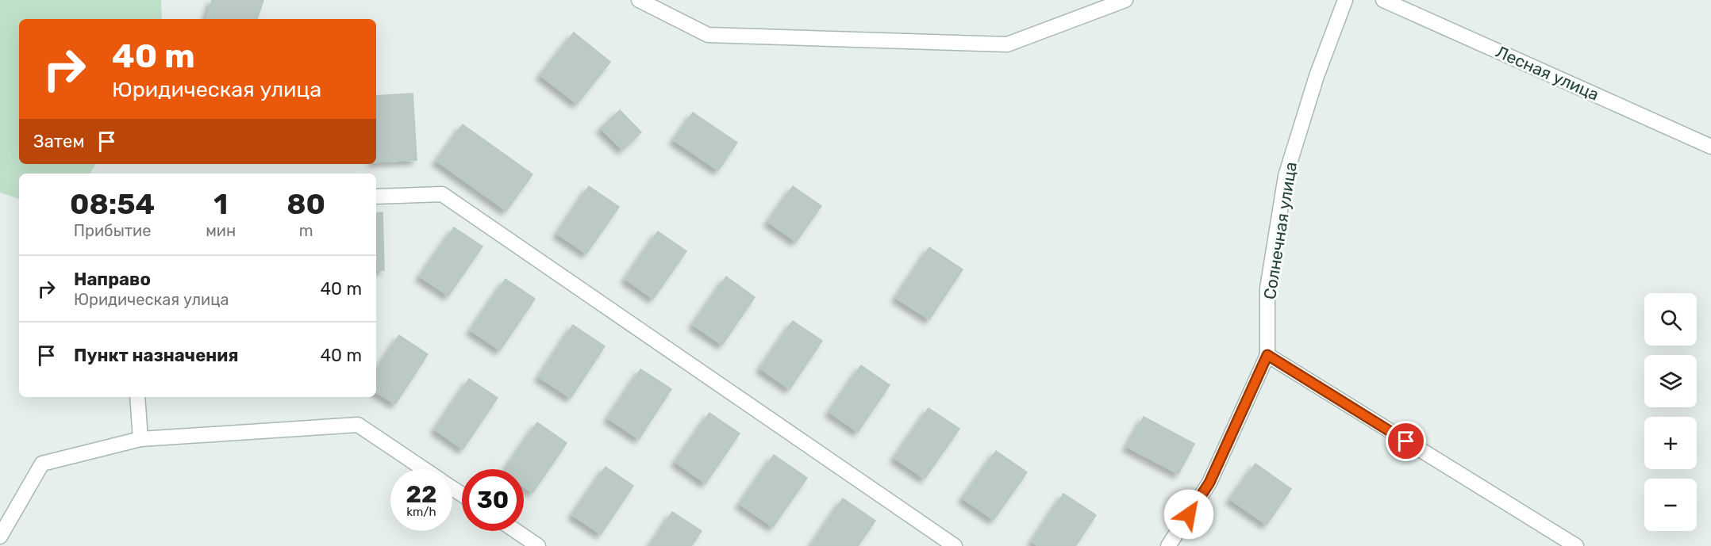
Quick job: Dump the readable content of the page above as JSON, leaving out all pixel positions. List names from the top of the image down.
{
  "streets": {
    "street": ["Лесная улица", "Солнечная улица"]
  },
  "page": {
    "turn": ["40 m", "Юридическая улица"],
    "then": "Затем",
    "eta": [
      "08:54",
      "Прибытие",
      "1",
      "мин",
      "80",
      "m"
    ],
    "list": [
      {
        "name": "Направо",
        "note": "Юридическая улица",
        "value": "40 m"
      },
      {
        "name": "Пункт назначения",
        "value": "40 m"
      }
    ],
    "map_buttons": ["+", "−"],
    "speed": "22 km/h",
    "limit": "30"
  }
}
